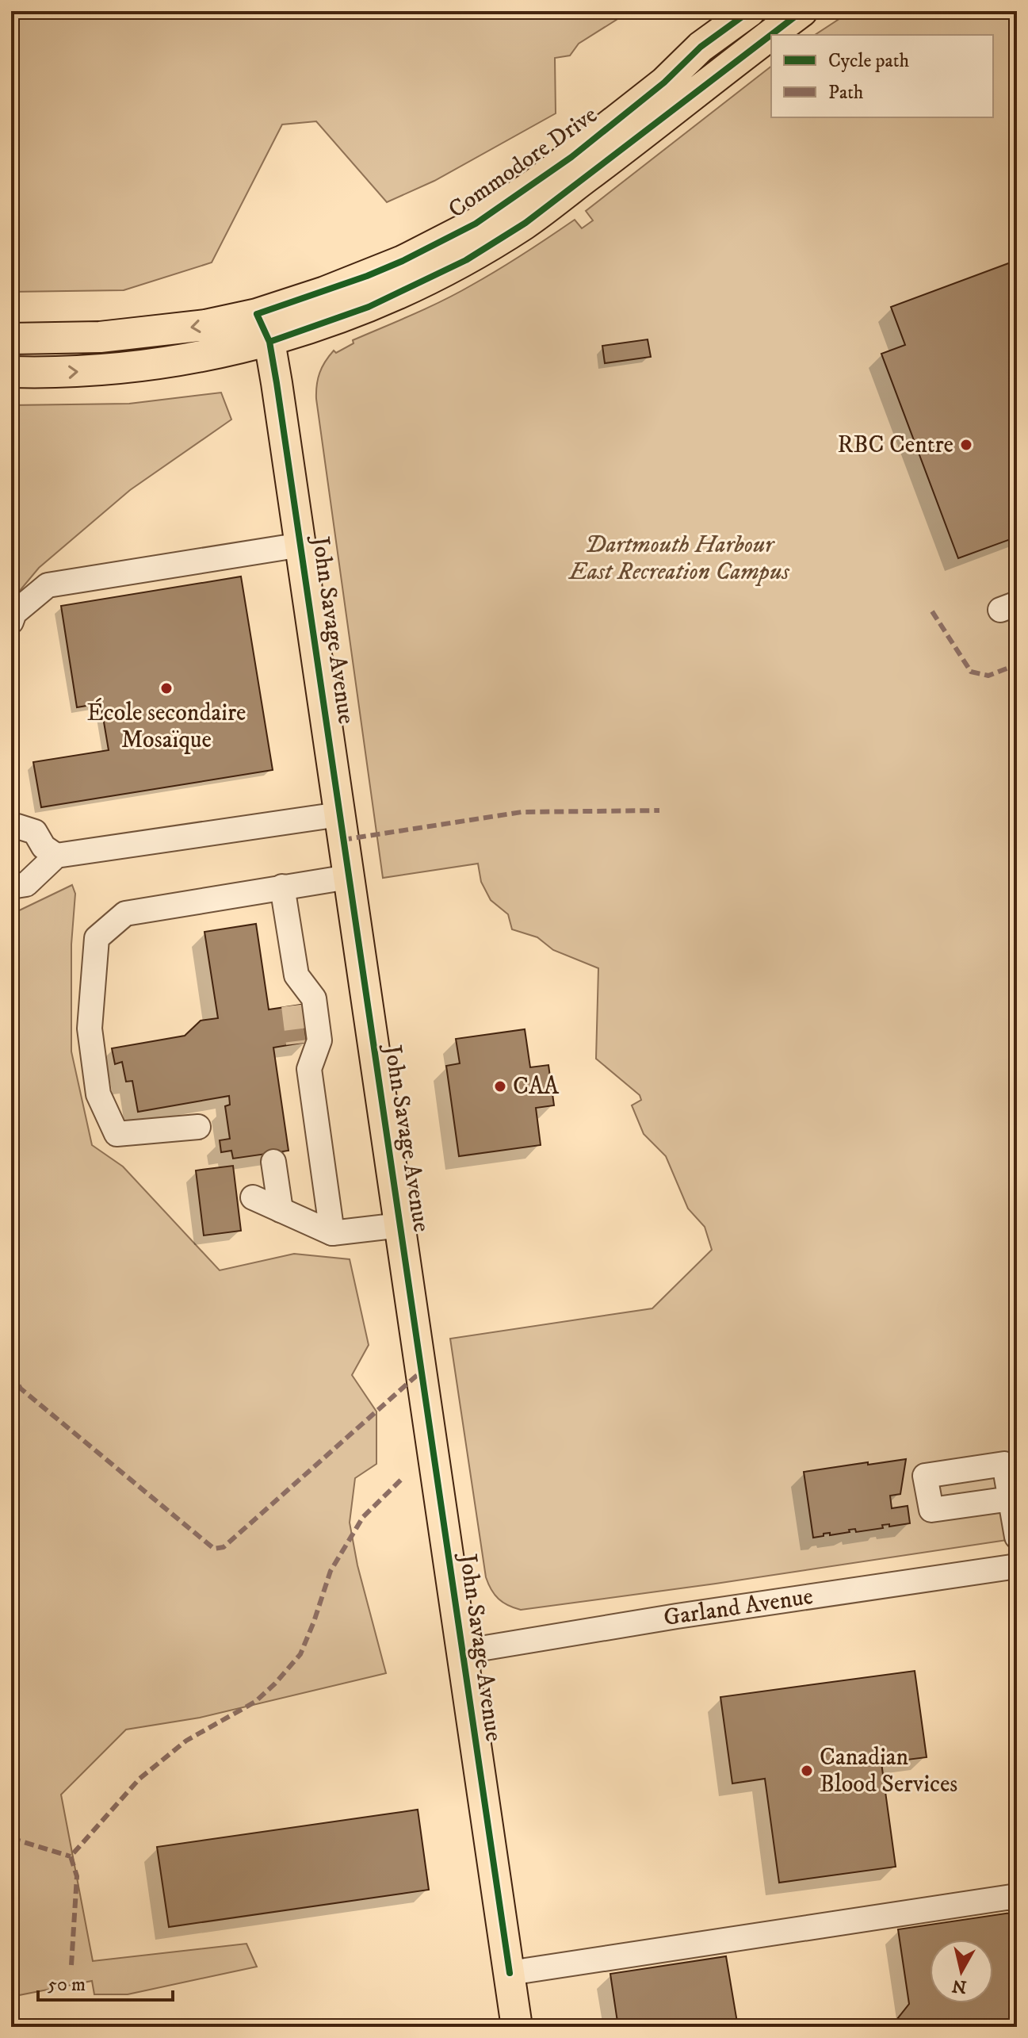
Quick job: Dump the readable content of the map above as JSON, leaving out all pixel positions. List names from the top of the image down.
{
  "streets": {
    "main road": ["Commodore Drive", "John Savage Avenue"],
    "street": ["Garland Avenue"]
  },
  "crossings": [
    ["Commodore Drive", "John Savage Avenue"],
    ["John Savage Avenue", "Garland Avenue"]
  ],
  "parks": ["Dartmouth Harbour East Recreation Campus"],
  "places": [
    "RBC Centre",
    "École secondaire Mosaïque",
    "CAA",
    "Canadian Blood Services"
  ],
  "legend": ["Cycle path", "Path"],
  "scale_bar": "50 m",
  "north": "bottom"
}
